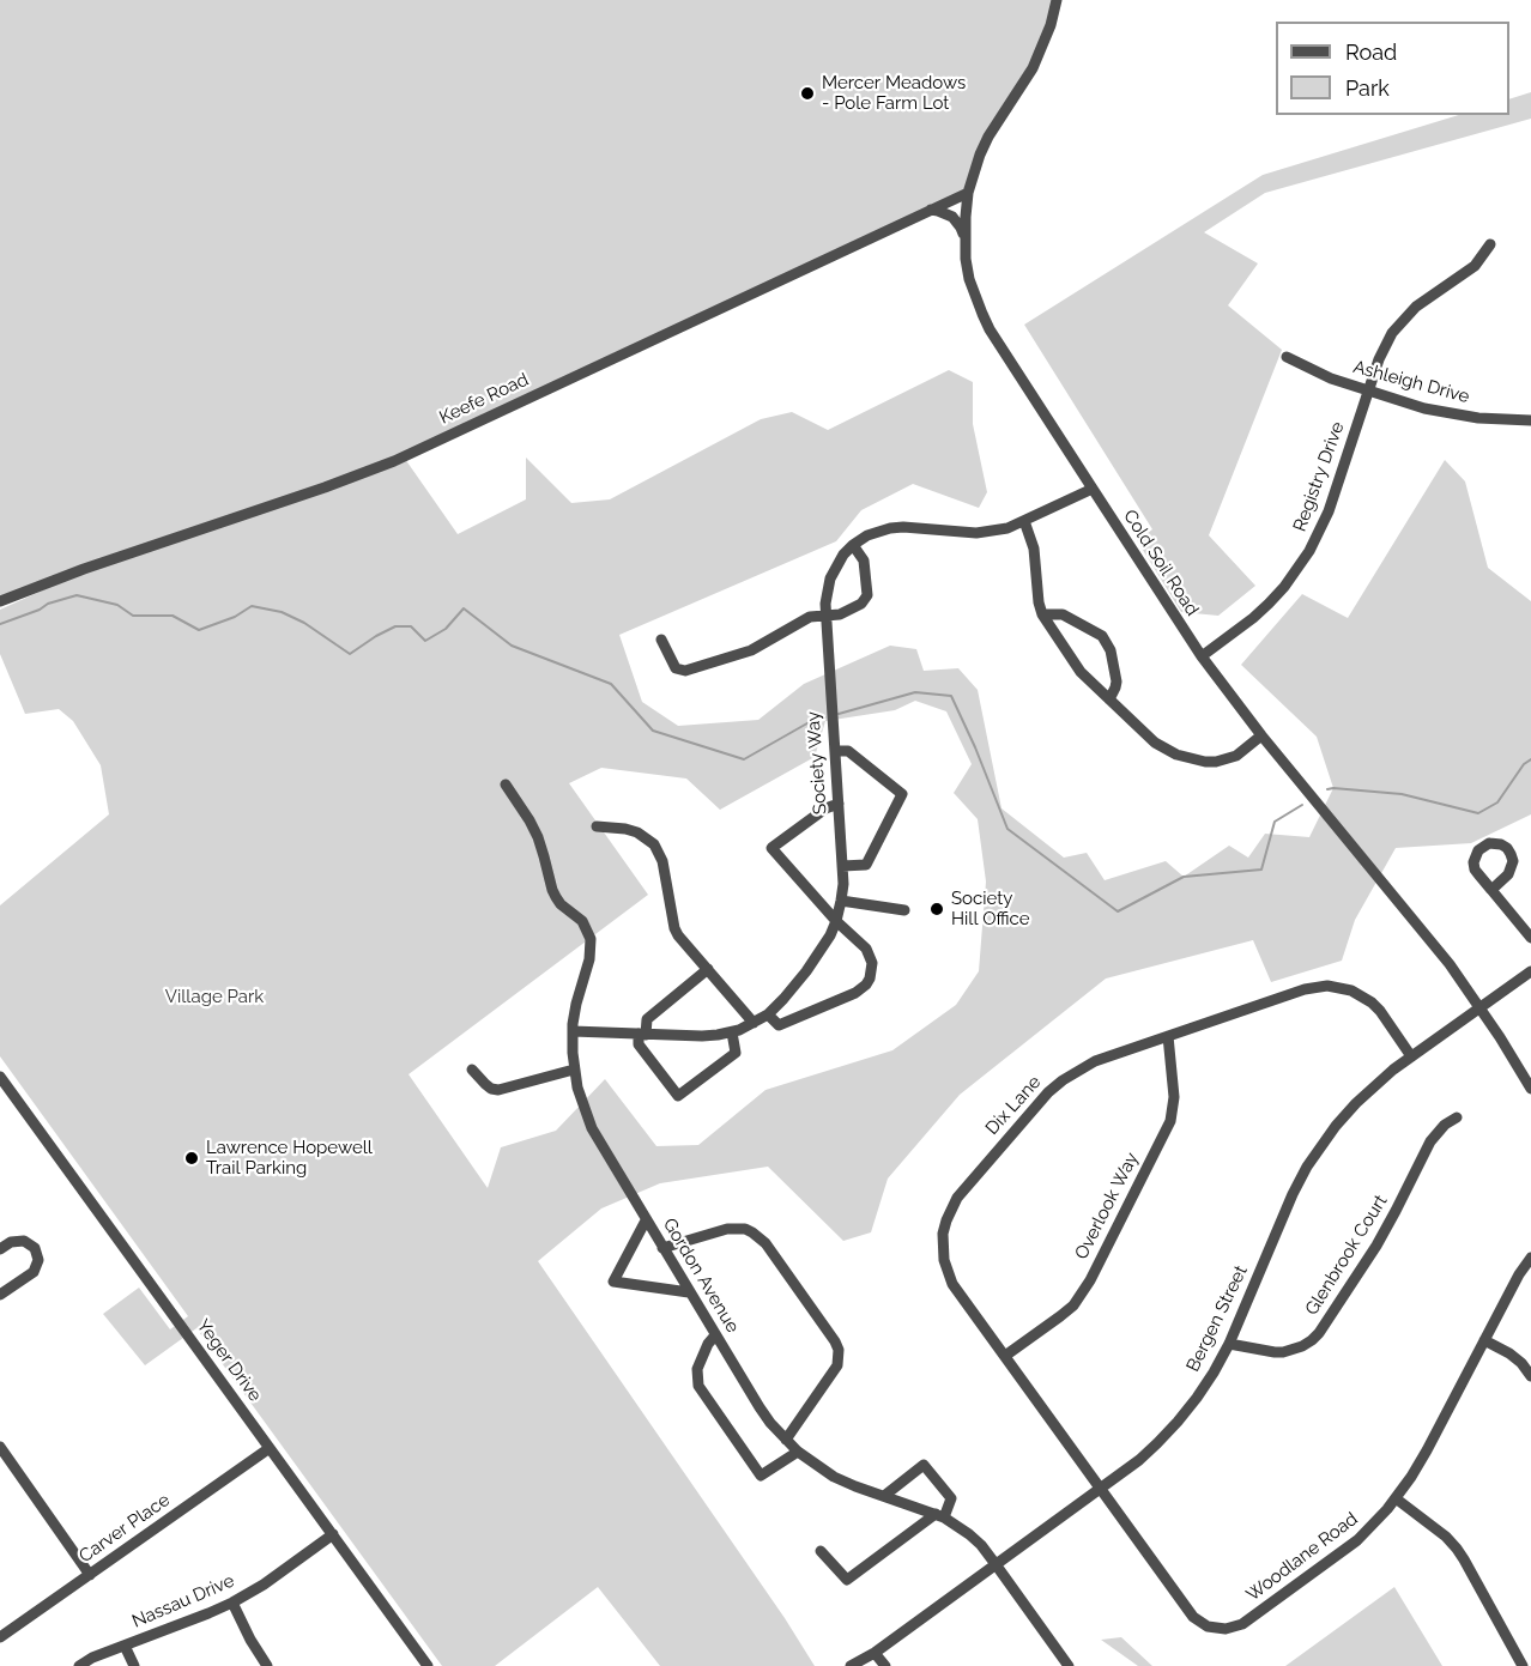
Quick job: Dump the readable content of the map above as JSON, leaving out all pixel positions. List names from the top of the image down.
{
  "streets": {
    "street": [
      "Ashleigh Drive",
      "Keefe Road",
      "Registry Drive",
      "Cold Soil Road",
      "Society Way",
      "Dix Lane",
      "Overlook Way",
      "Glenbrook Court",
      "Gordon Avenue",
      "Bergen Street",
      "Yeger Drive",
      "Carver Place",
      "Woodlane Road",
      "Nassau Drive"
    ]
  },
  "crossings": [
    ["Ashleigh Drive", "Registry Drive"],
    ["Keefe Road", "Cold Soil Road"],
    ["Registry Drive", "Cold Soil Road"],
    ["Cold Soil Road", "Bergen Street"],
    ["Society Way", "Gordon Avenue"],
    ["Dix Lane", "Overlook Way"],
    ["Dix Lane", "Bergen Street"],
    ["Dix Lane", "Woodlane Road"],
    ["Glenbrook Court", "Bergen Street"],
    ["Gordon Avenue", "Bergen Street"],
    ["Bergen Street", "Woodlane Road"],
    ["Yeger Drive", "Carver Place"],
    ["Yeger Drive", "Nassau Drive"]
  ],
  "parks": ["Village Park"],
  "places": ["Mercer Meadows - Pole Farm Lot", "Society Hill Office", "Lawrence Hopewell Trail Parking"],
  "legend": ["Road", "Park"]
}
